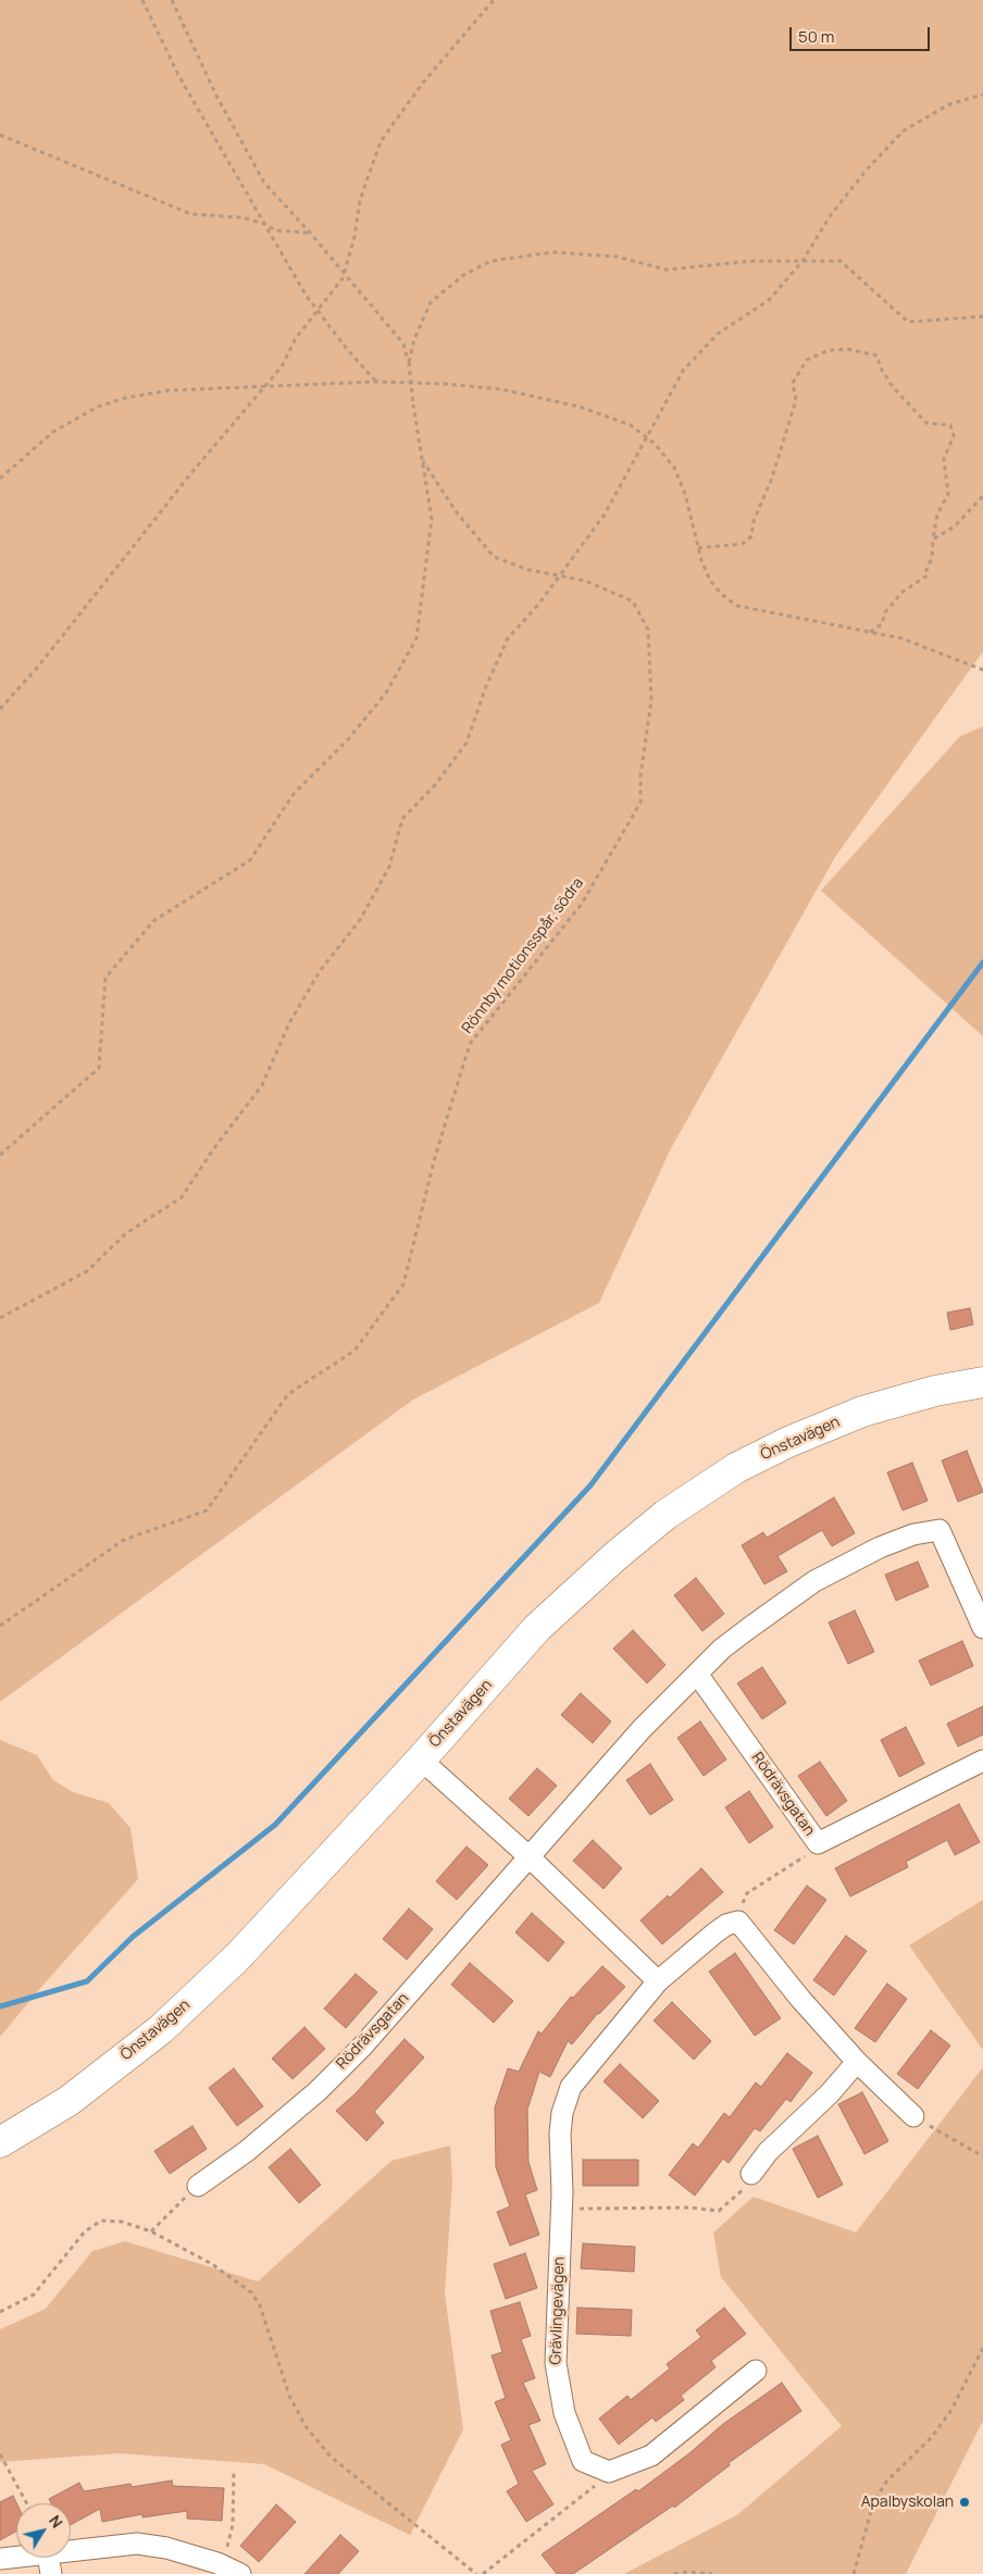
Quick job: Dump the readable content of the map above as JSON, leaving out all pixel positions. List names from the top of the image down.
{
  "streets": {
    "street": ["Önstavägen", "Rödrävsgatan", "Grävlingevägen"],
    "path": ["Rönnby motionsspår, södra"]
  },
  "places": ["Apalbyskolan"],
  "scale_bar": "50 m",
  "north": "top right"
}
